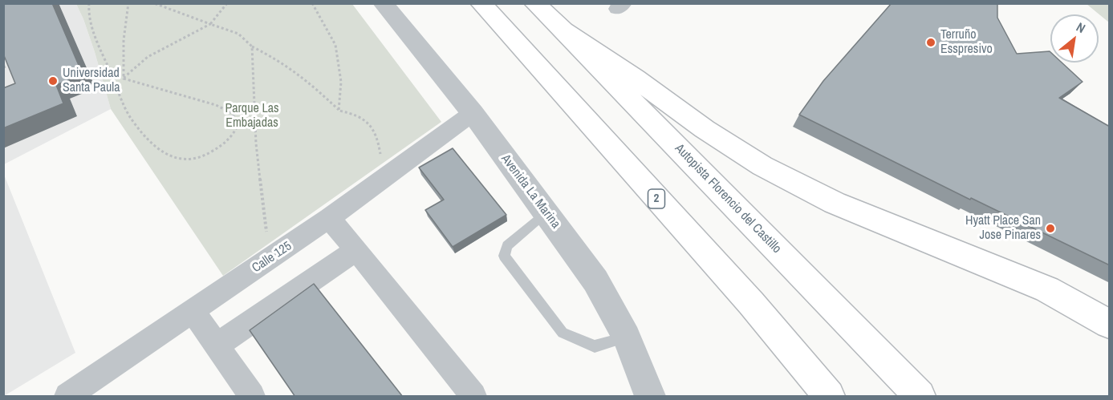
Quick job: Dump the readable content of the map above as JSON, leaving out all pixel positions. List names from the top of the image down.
{
  "streets": {
    "highway": ["2", "Autopista Florencio del Castillo"],
    "street": ["Avenida La Marina", "Calle 125"]
  },
  "crossings": [
    ["Avenida La Marina", "Calle 125"]
  ],
  "parks": ["Parque Las Embajadas"],
  "places": ["Terruño Esspresivo", "Universidad Santa Paula", "Hyatt Place San Jose Pinares"],
  "north": "top right"
}
